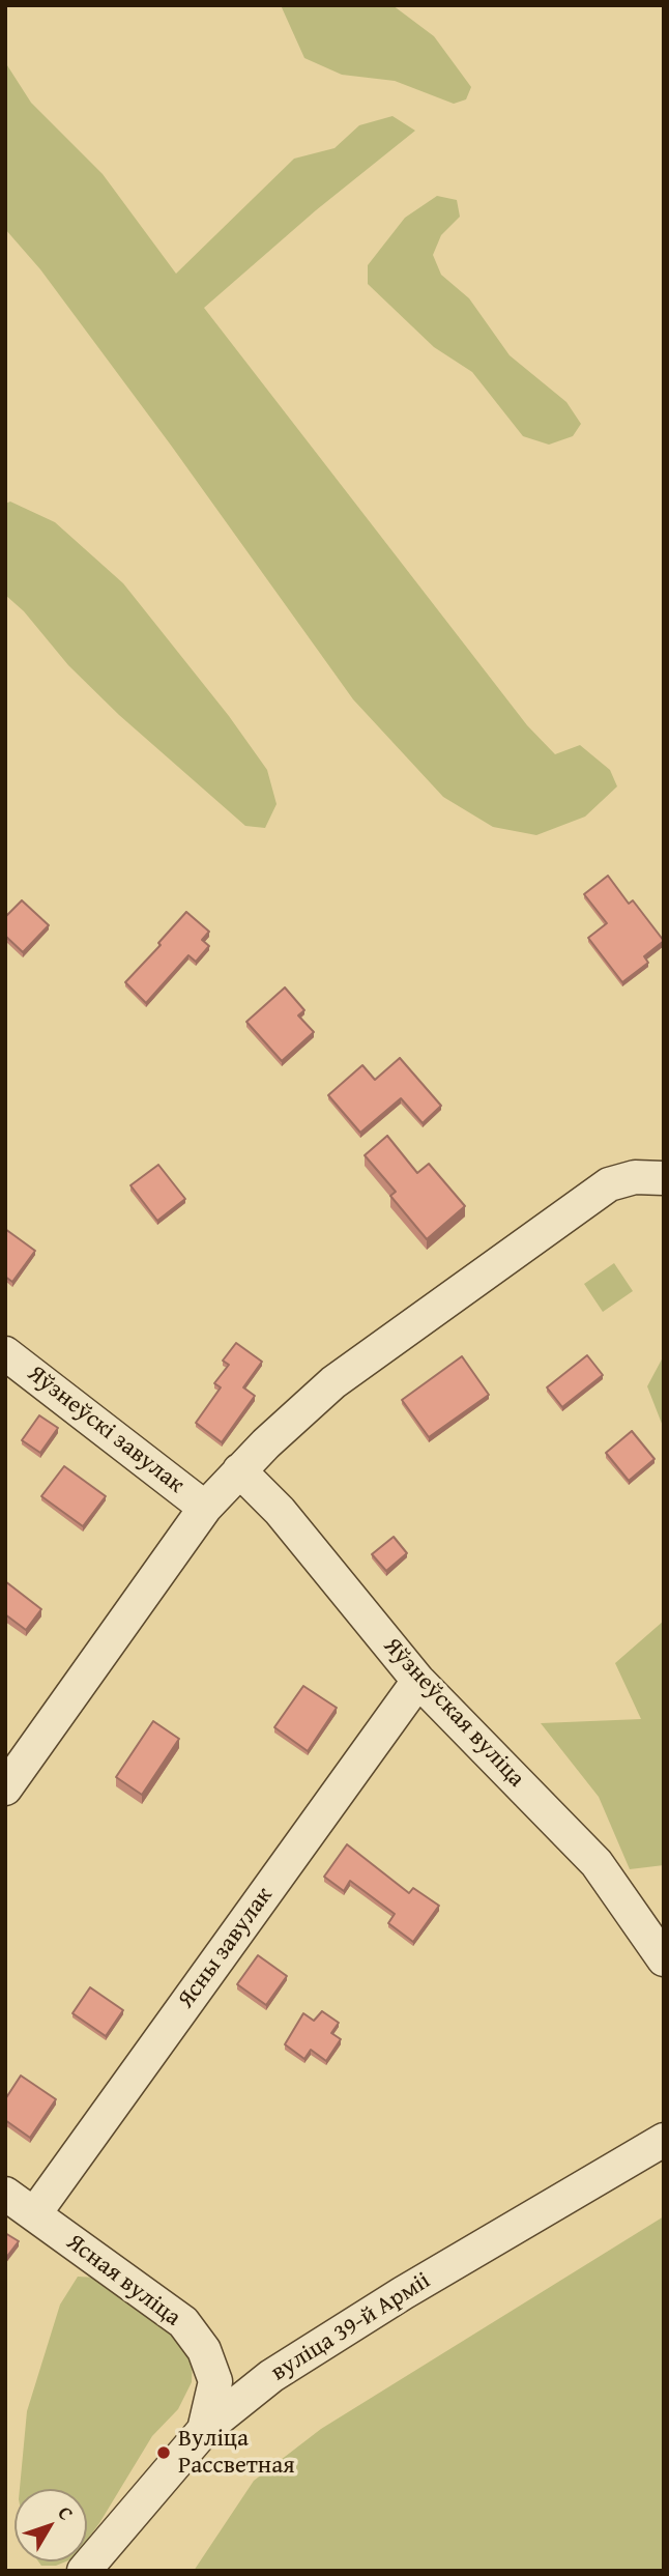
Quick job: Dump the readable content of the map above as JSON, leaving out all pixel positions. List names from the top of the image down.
{
  "streets": {
    "street": [
      "Яўзнеўскі завулак",
      "Яўзнеўская вуліца",
      "Ясны завулак",
      "Ясная вуліца",
      "вуліца 39-й Арміі"
    ]
  },
  "crossings": [
    ["Яўзнеўская вуліца", "Ясны завулак"],
    ["Ясны завулак", "Ясная вуліца"],
    ["Ясная вуліца", "вуліца 39-й Арміі"]
  ],
  "places": ["Вуліца Рассветная"],
  "north": "top right"
}
